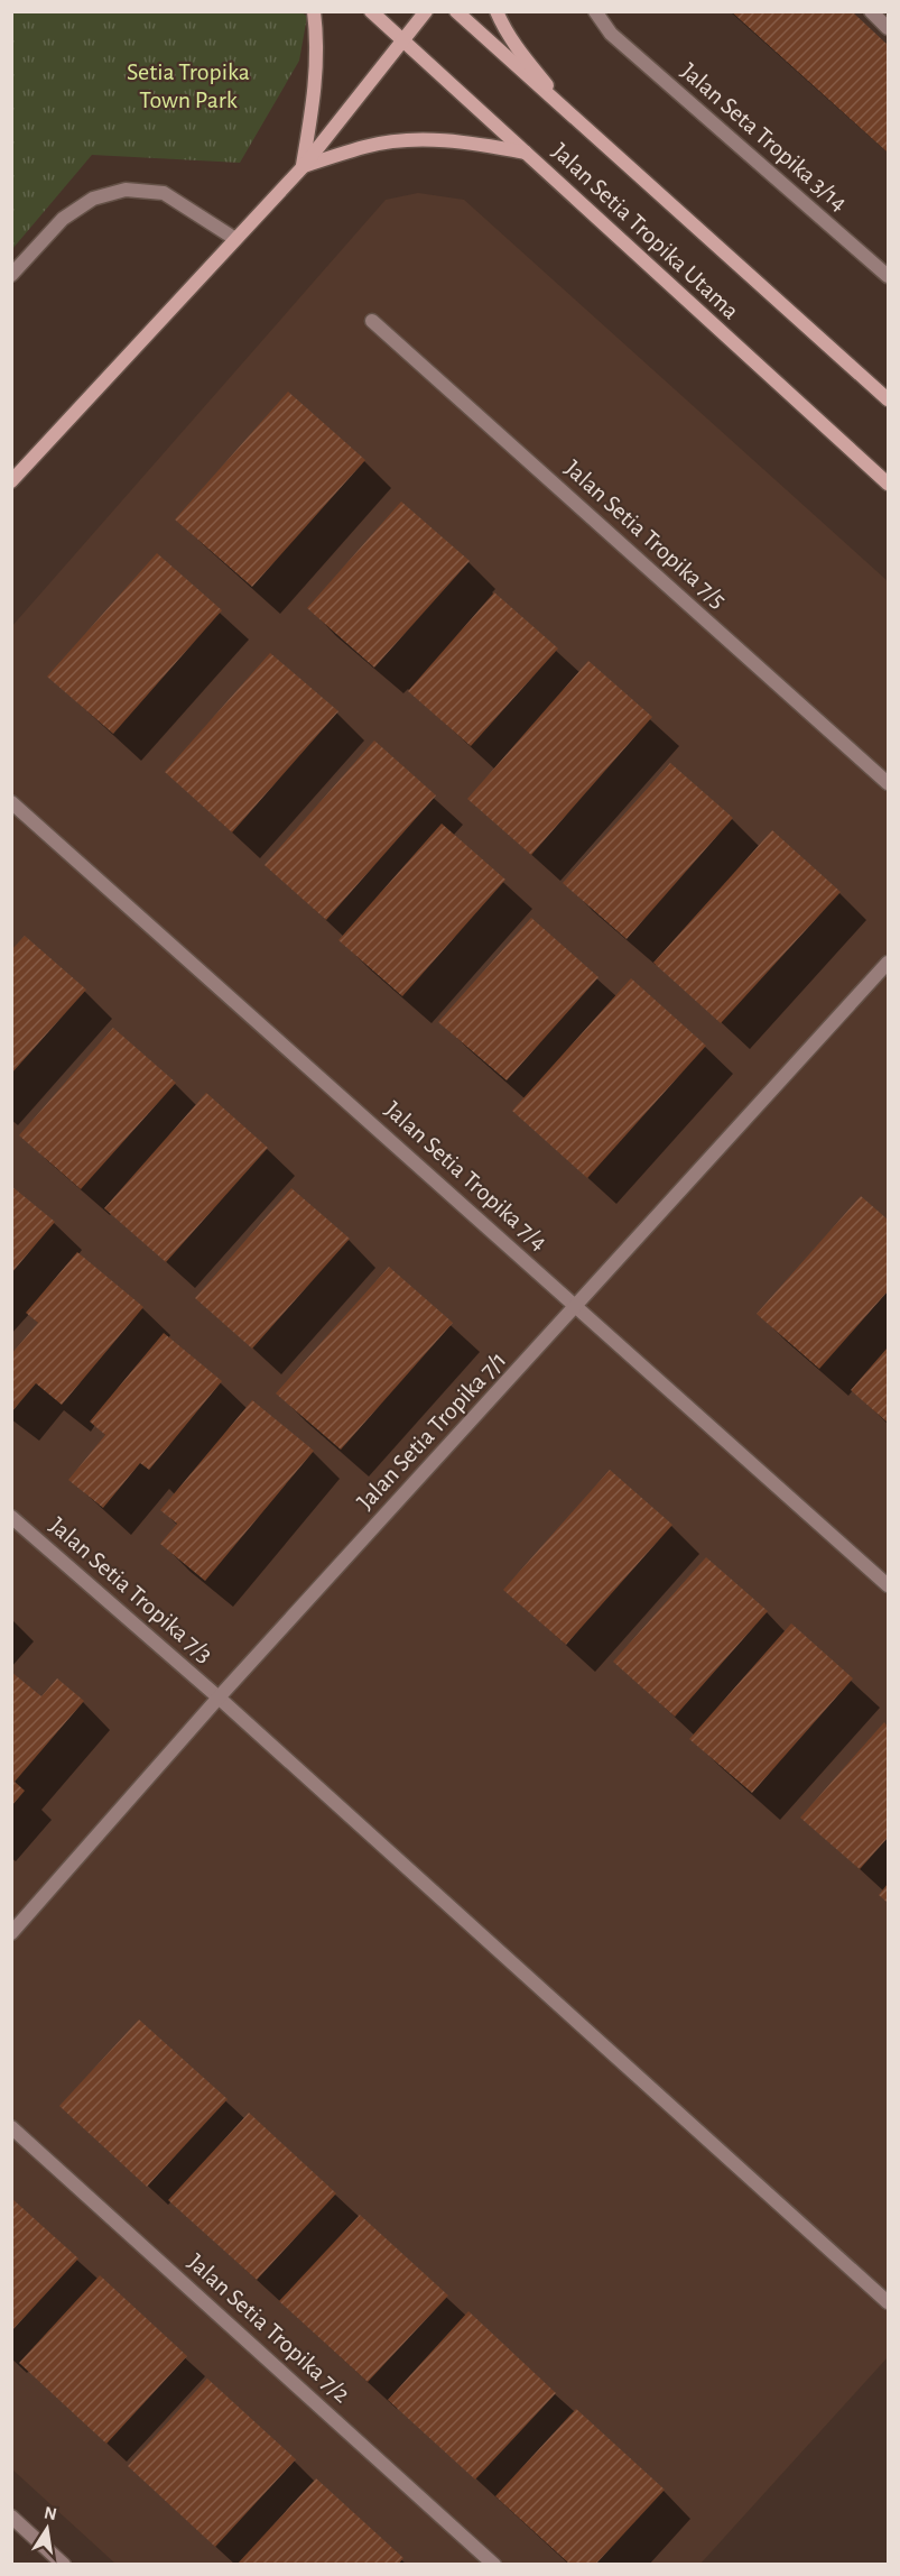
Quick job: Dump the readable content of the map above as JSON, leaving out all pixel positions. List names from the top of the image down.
{
  "streets": {
    "main road": ["Jalan Setia Tropika Utama"],
    "street": [
      "Jalan Seta Tropika 3/14",
      "Jalan Setia Tropika 7/5",
      "Jalan Setia Tropika 7/4",
      "Jalan Setia Tropika 7/1",
      "Jalan Setia Tropika 7/3",
      "Jalan Setia Tropika 7/2"
    ]
  },
  "crossings": [
    ["Jalan Setia Tropika 7/4", "Jalan Setia Tropika 7/1"],
    ["Jalan Setia Tropika 7/1", "Jalan Setia Tropika 7/3"]
  ],
  "parks": ["Setia Tropika Town Park"],
  "north": "top"
}
